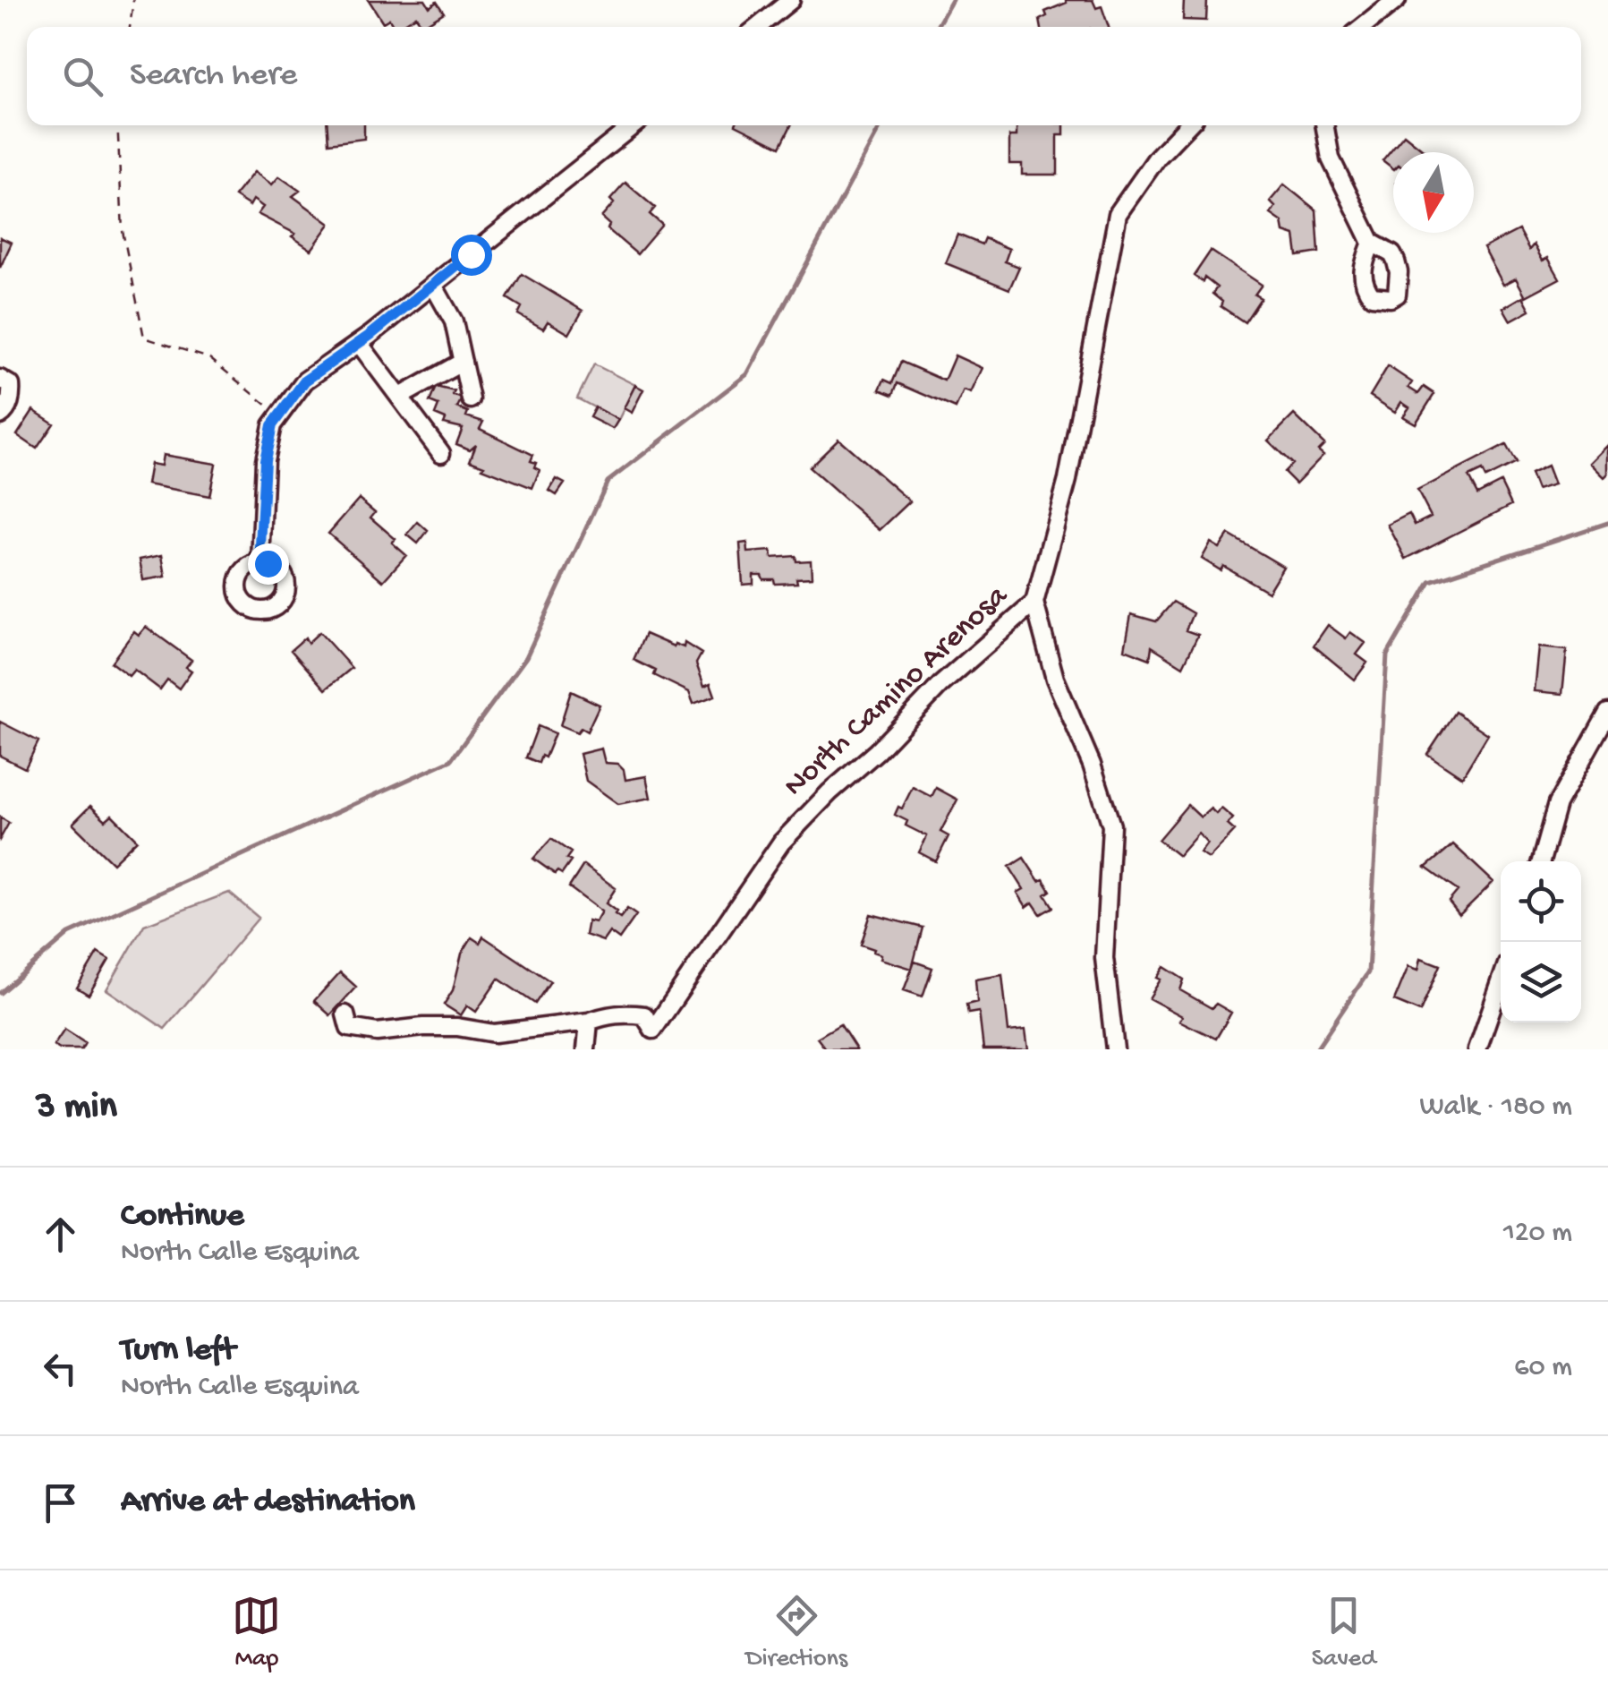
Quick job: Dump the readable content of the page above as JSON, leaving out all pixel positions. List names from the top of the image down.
{
  "streets": {
    "street": ["North Camino Arenosa"]
  },
  "north": "bottom",
  "page": {
    "search": "Search here",
    "heading": ["3 min", "Walk · 180 m"],
    "list": [
      ["Continue", "North Calle Esquina", "120 m"],
      ["Turn left", "North Calle Esquina", "60 m"],
      "Arrive at destination"
    ],
    "nav": ["Map", "Directions", "Saved"]
  }
}
